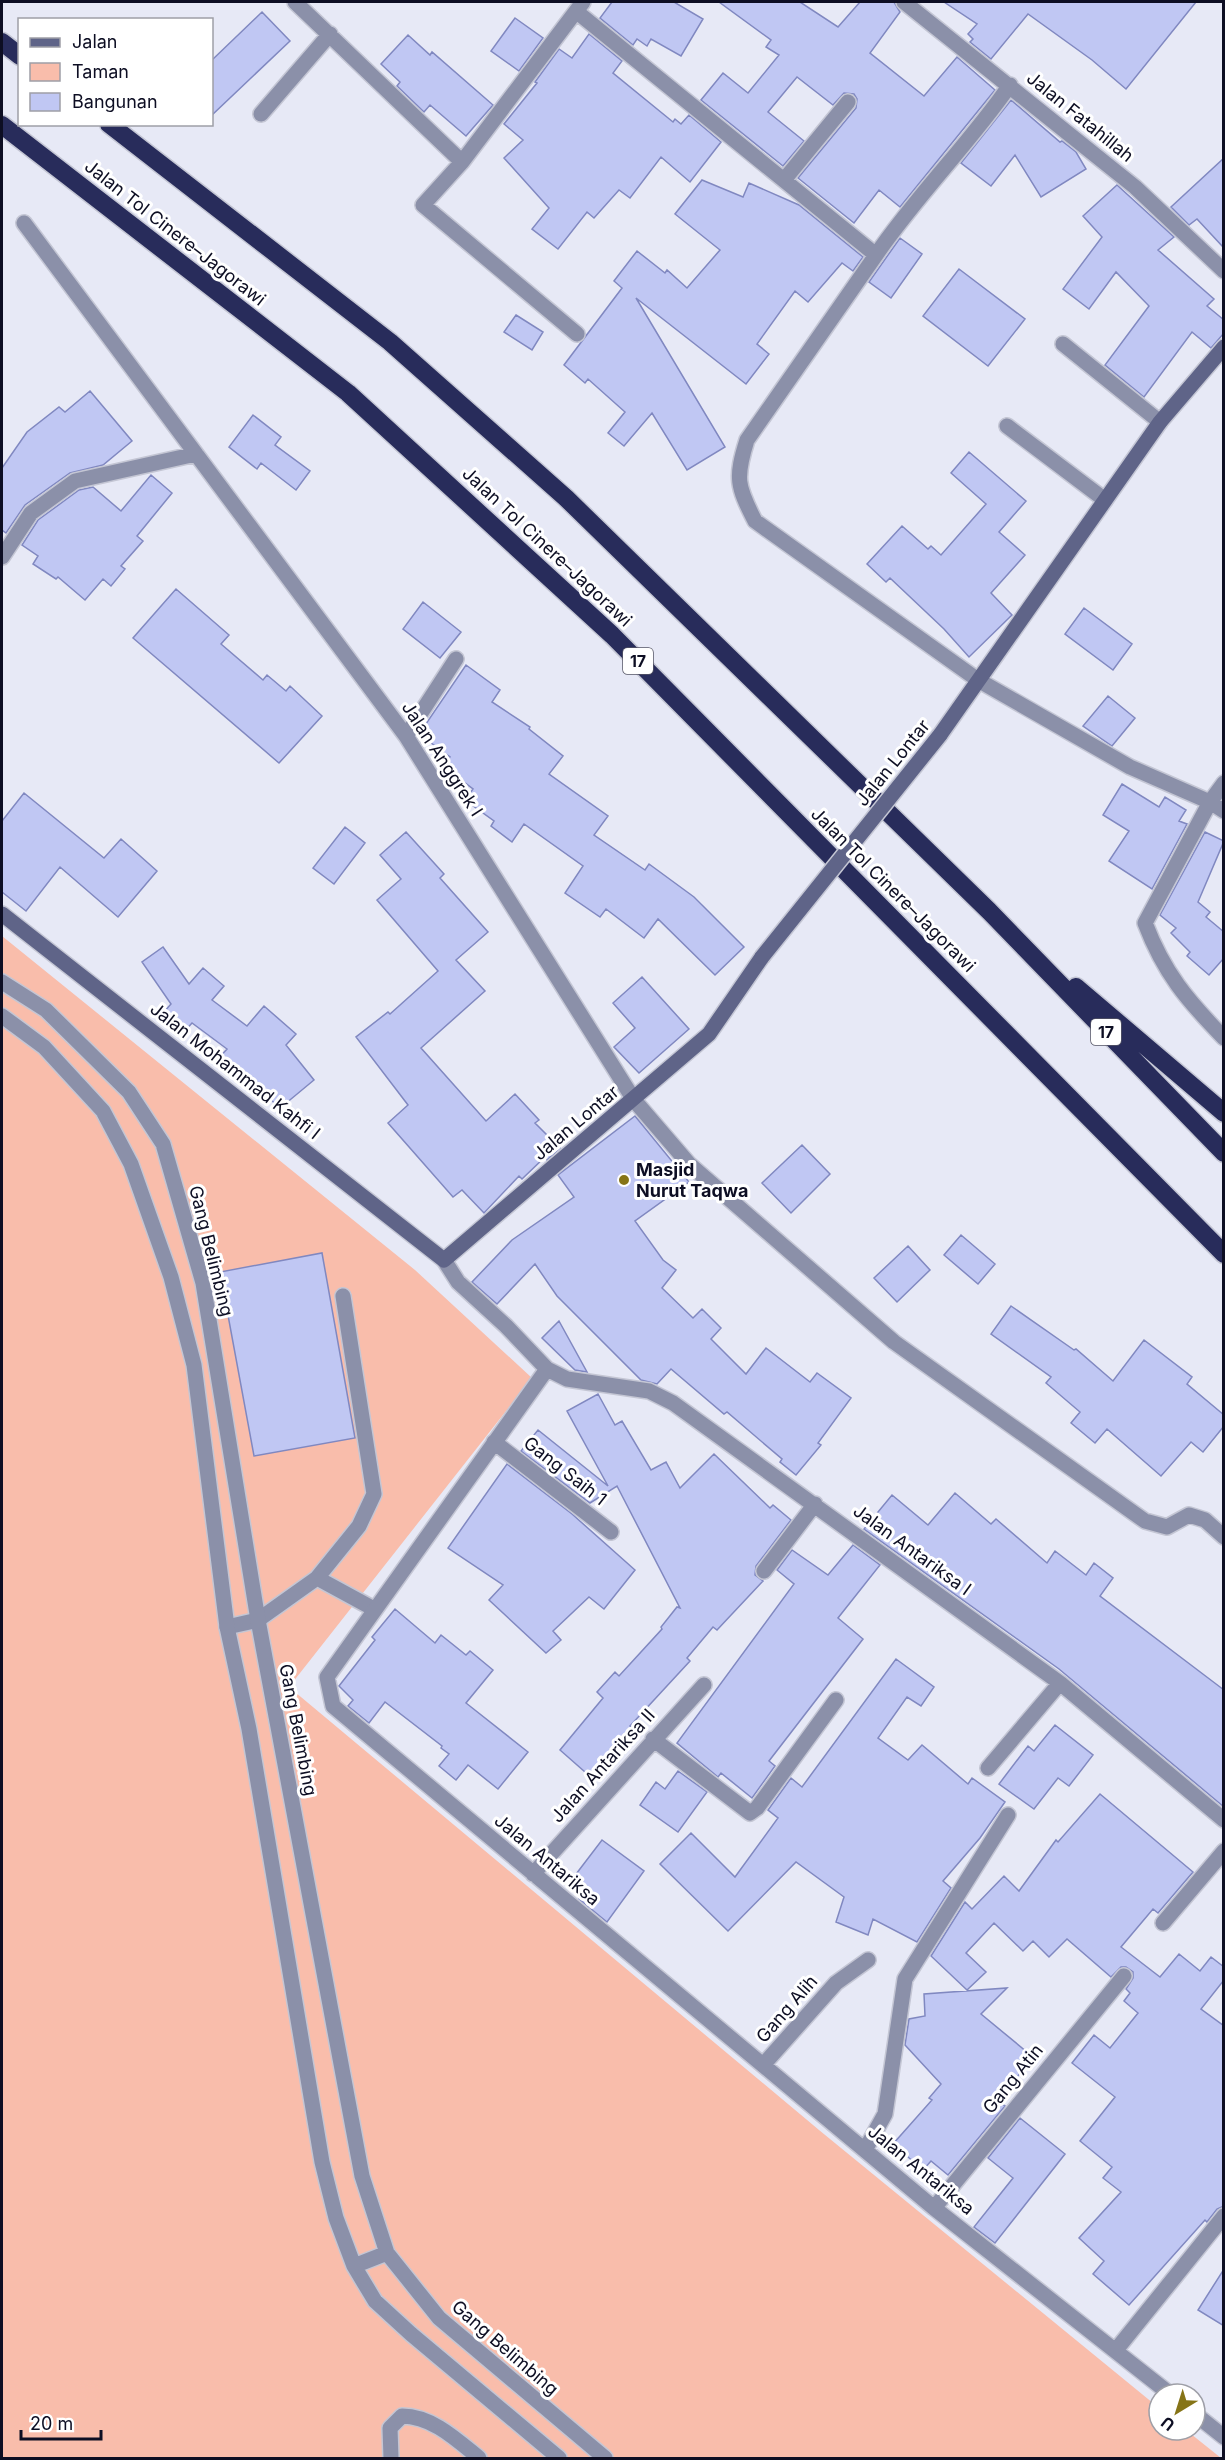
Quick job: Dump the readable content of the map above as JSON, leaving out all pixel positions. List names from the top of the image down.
{
  "streets": {
    "highway": ["Jalan Tol Cinere–Jagorawi", "17"],
    "street": [
      "Jalan Fatahillah",
      "Jalan Anggrek I",
      "Jalan Lontar",
      "Jalan Mohammad Kahfi I",
      "Gang Belimbing",
      "Gang Saih 1",
      "Jalan Antariksa I",
      "Jalan Antariksa II",
      "Jalan Antariksa",
      "Gang Alih",
      "Gang Atin"
    ]
  },
  "crossings": [
    ["Jalan Anggrek I", "Jalan Lontar"],
    ["Jalan Lontar", "Jalan Mohammad Kahfi I"],
    ["Gang Saih 1", "Jalan Antariksa"],
    ["Jalan Antariksa I", "Jalan Antariksa"],
    ["Jalan Antariksa II", "Jalan Antariksa"],
    ["Jalan Antariksa", "Gang Alih"],
    ["Jalan Antariksa", "Gang Atin"]
  ],
  "places": ["Masjid Nurut Taqwa"],
  "legend": ["Jalan", "Taman", "Bangunan"],
  "scale_bar": "20 m",
  "north": "bottom left"
}
